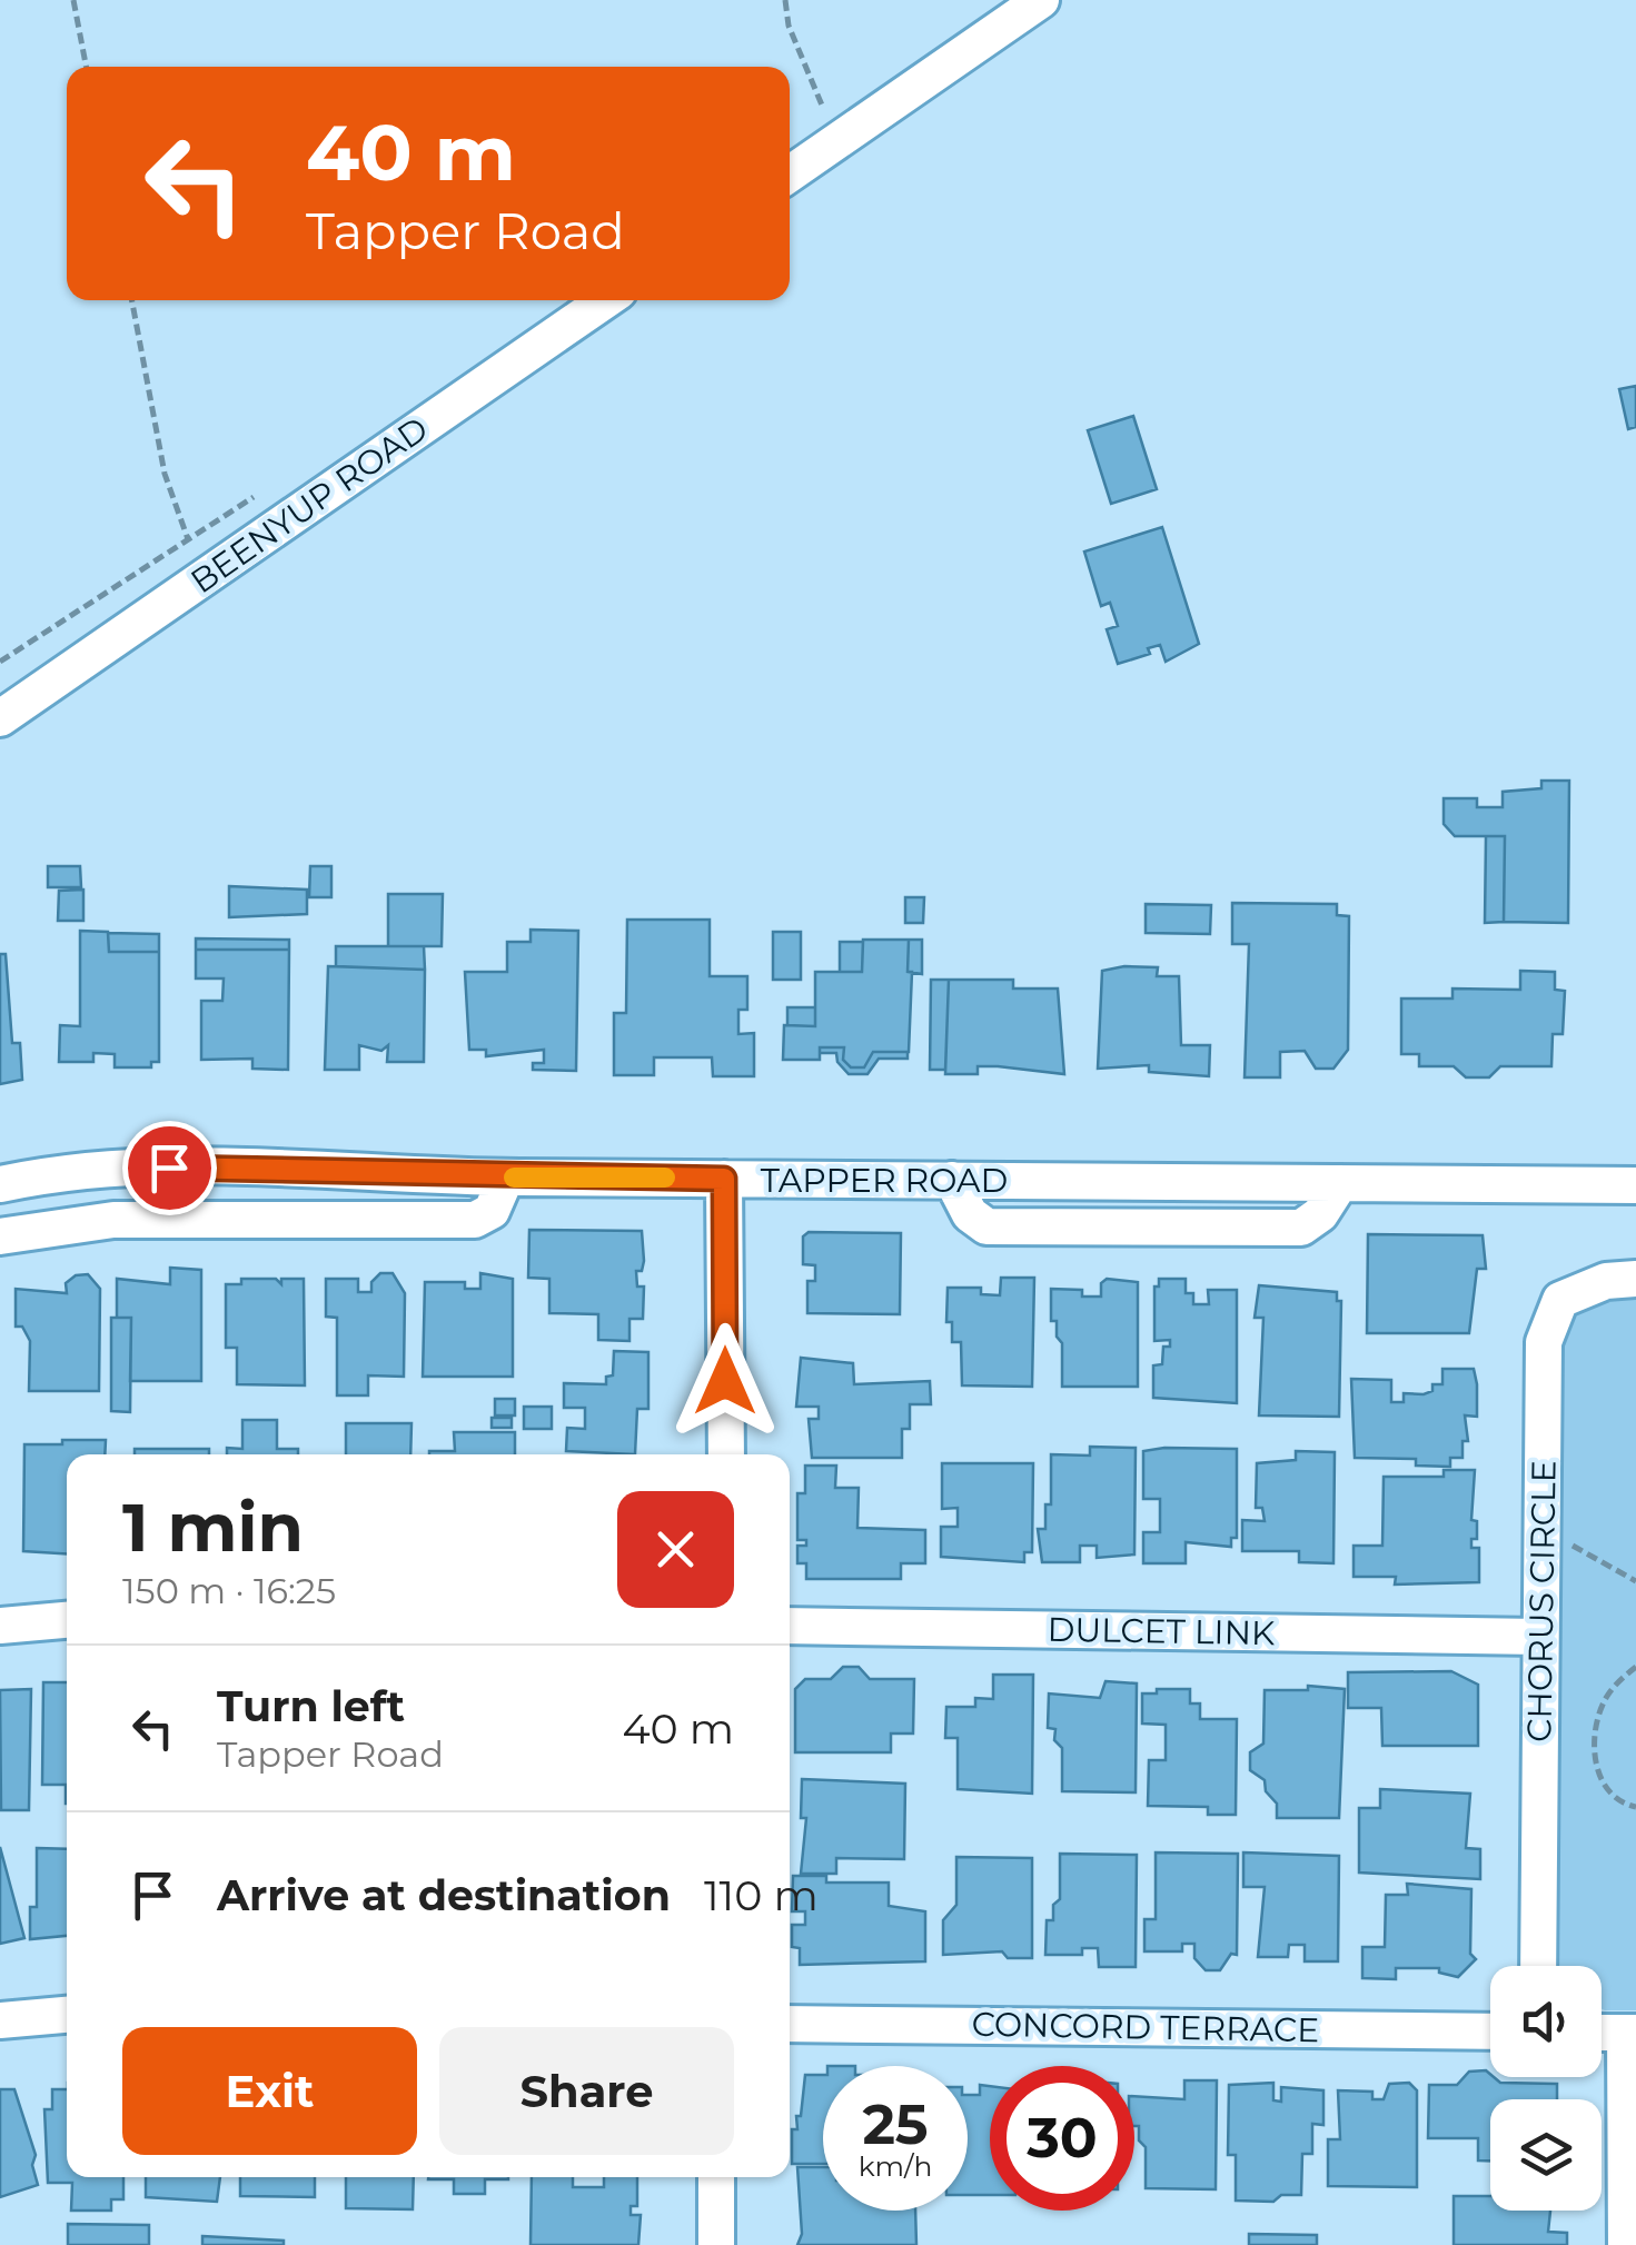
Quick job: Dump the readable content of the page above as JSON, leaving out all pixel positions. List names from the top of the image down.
{
  "streets": {
    "street": [
      "BEENYUP ROAD",
      "TAPPER ROAD",
      "CHORUS CIRCLE",
      "DULCET LINK",
      "CONCORD TERRACE"
    ]
  },
  "crossings": [
    ["CHORUS CIRCLE", "DULCET LINK"]
  ],
  "page": {
    "turn": ["40 m", "Tapper Road"],
    "heading": ["1 min", "150 m · 16:25"],
    "list": [
      {
        "name": "Turn left",
        "note": "Tapper Road",
        "value": "40 m"
      },
      {
        "name": "Arrive at destination",
        "value": "110 m"
      }
    ],
    "buttons": ["Exit", "Share"],
    "speed": "25 km/h",
    "limit": "30"
  }
}
